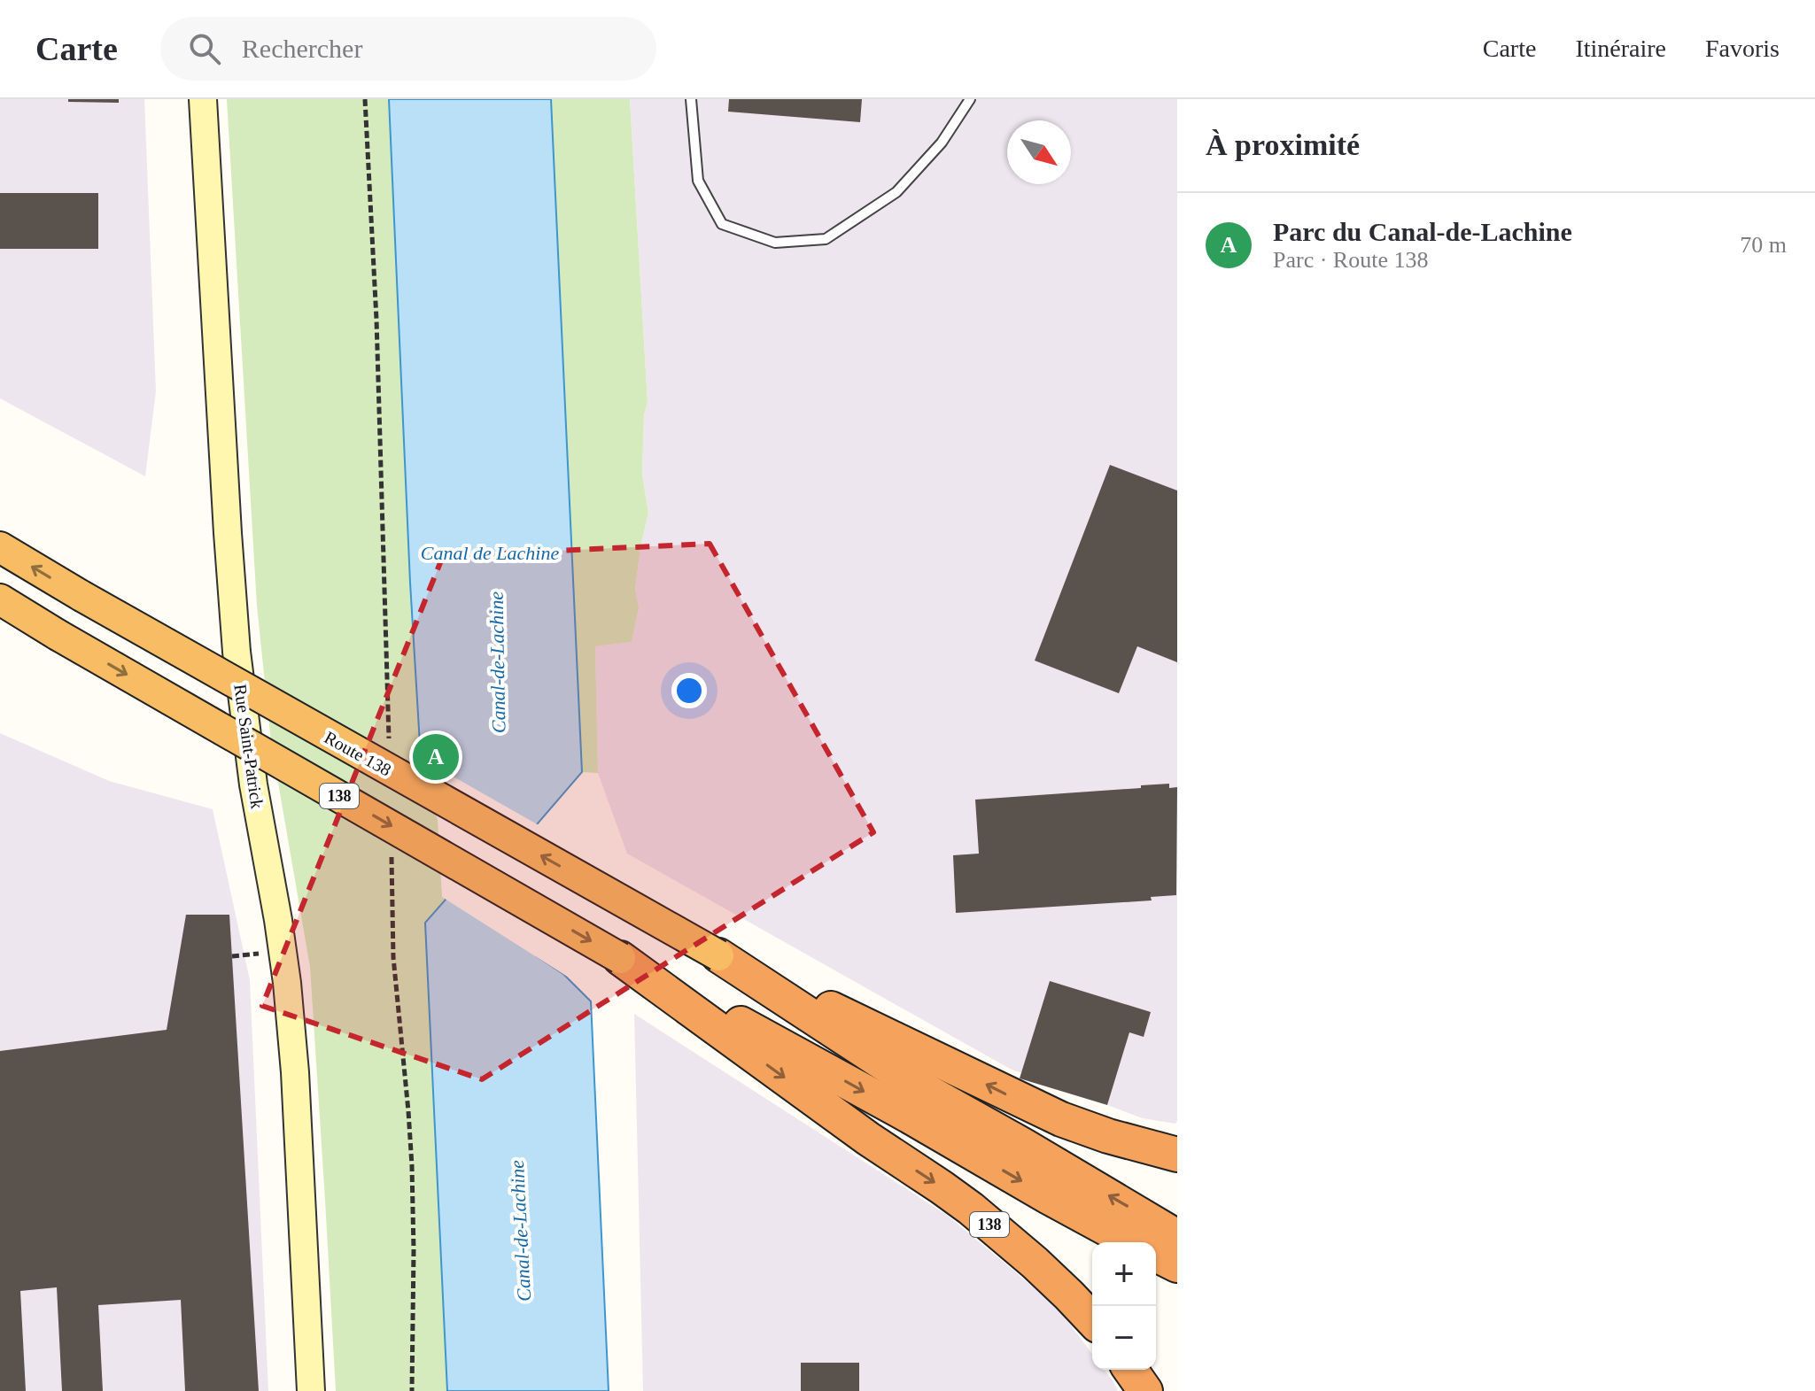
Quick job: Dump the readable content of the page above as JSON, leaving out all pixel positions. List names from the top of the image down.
{
  "streets": {
    "highway": ["Route 138", "138"],
    "main road": ["Rue Saint-Patrick"]
  },
  "crossings": [
    ["Route 138", "138"]
  ],
  "water": ["Canal de Lachine", "Canal-de-Lachine"],
  "north": "bottom right",
  "page": {
    "header": "Carte",
    "search": "Rechercher",
    "nav": ["Carte", "Itinéraire", "Favoris"],
    "heading": "À proximité",
    "list": [
      {
        "mark": "A",
        "name": "Parc du Canal-de-Lachine",
        "note": "Parc · Route 138",
        "value": "70 m"
      }
    ],
    "pins": "A",
    "map_buttons": ["+", "−"]
  }
}
